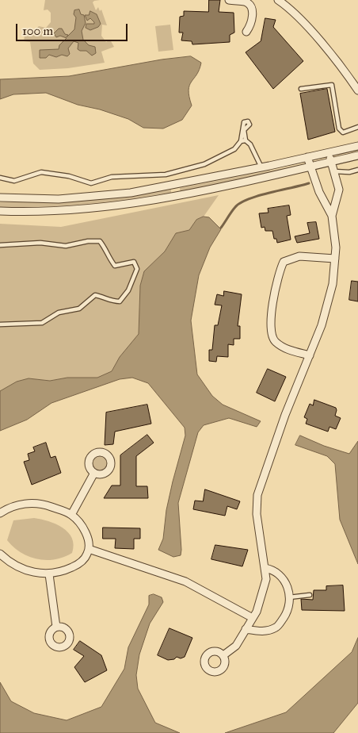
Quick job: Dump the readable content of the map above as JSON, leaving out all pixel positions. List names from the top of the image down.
{
  "scale_bar": "100 m"
}
